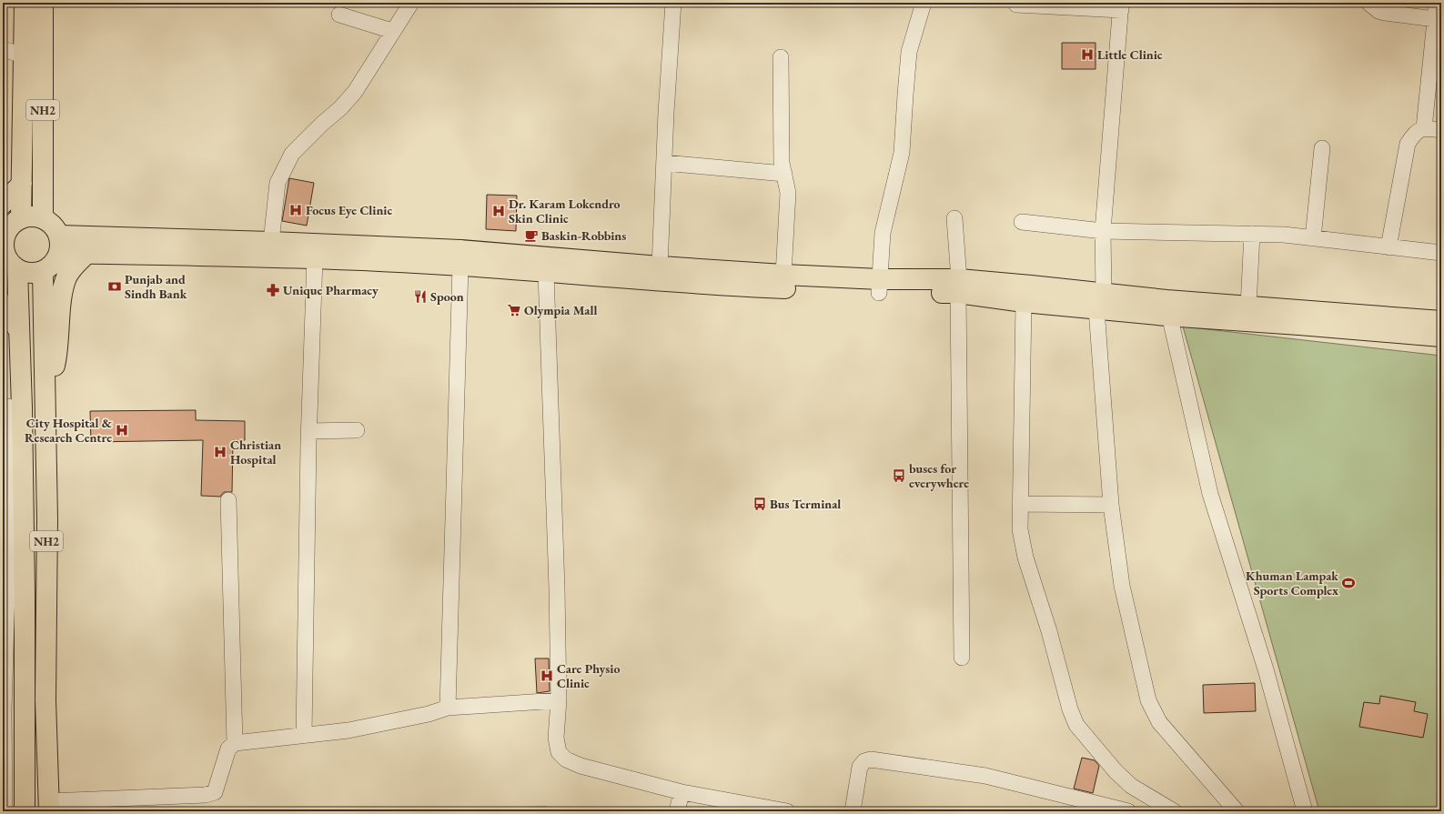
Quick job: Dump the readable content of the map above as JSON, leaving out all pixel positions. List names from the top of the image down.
{
  "streets": {
    "main road": ["NH2"]
  },
  "places": {
    "hospital": [
      "Little Clinic",
      "Focus Eye Clinic",
      "Dr. Karam Lokendro Skin Clinic",
      "City Hospital & Research Centre",
      "Christian Hospital",
      "Care Physio Clinic"
    ],
    "cafe": ["Baskin-Robbins"],
    "bank": ["Punjab and Sindh Bank"],
    "pharmacy": ["Unique Pharmacy"],
    "restaurant": ["Spoon"],
    "supermarket": ["Olympia Mall"],
    "bus stop": ["buses for everywhere", "Bus Terminal"],
    "sports": ["Khuman Lampak Sports Complex"]
  }
}
